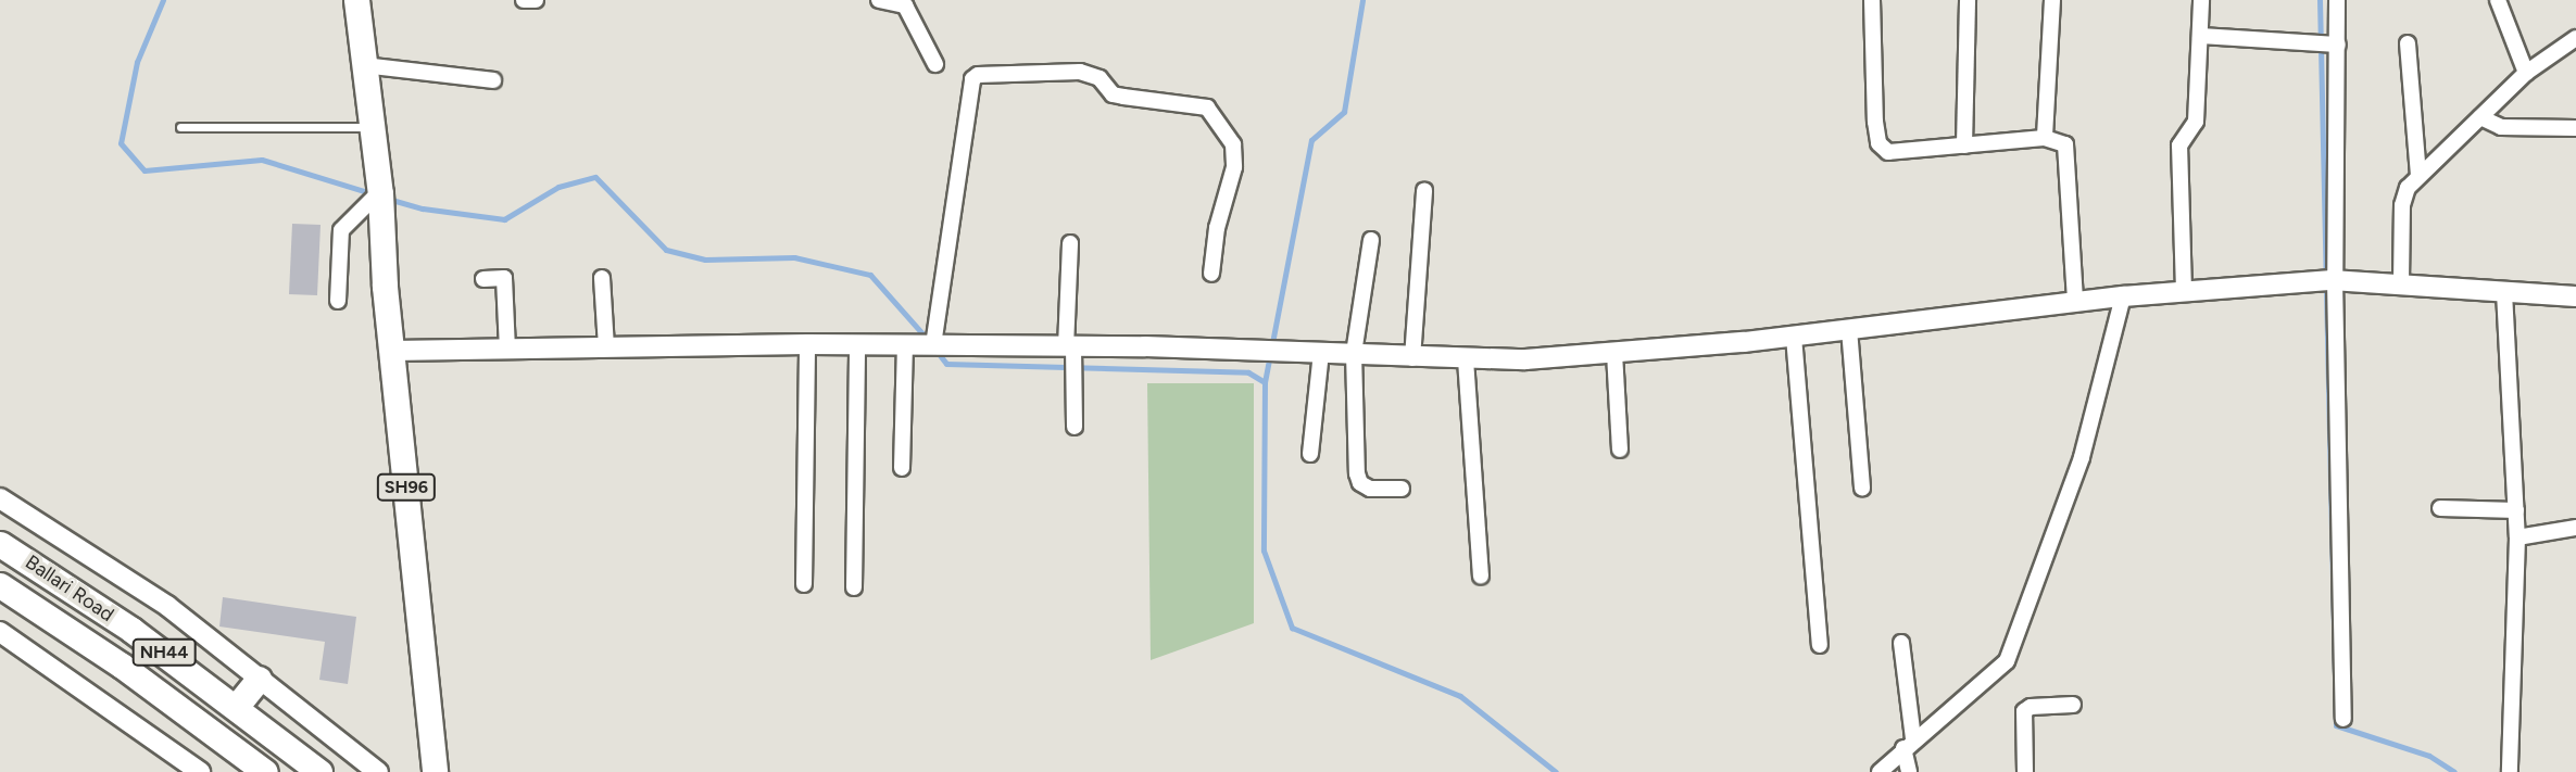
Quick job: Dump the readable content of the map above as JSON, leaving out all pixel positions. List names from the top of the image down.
{
  "streets": {
    "main road": ["SH96", "Ballari Road", "NH44"]
  }
}
